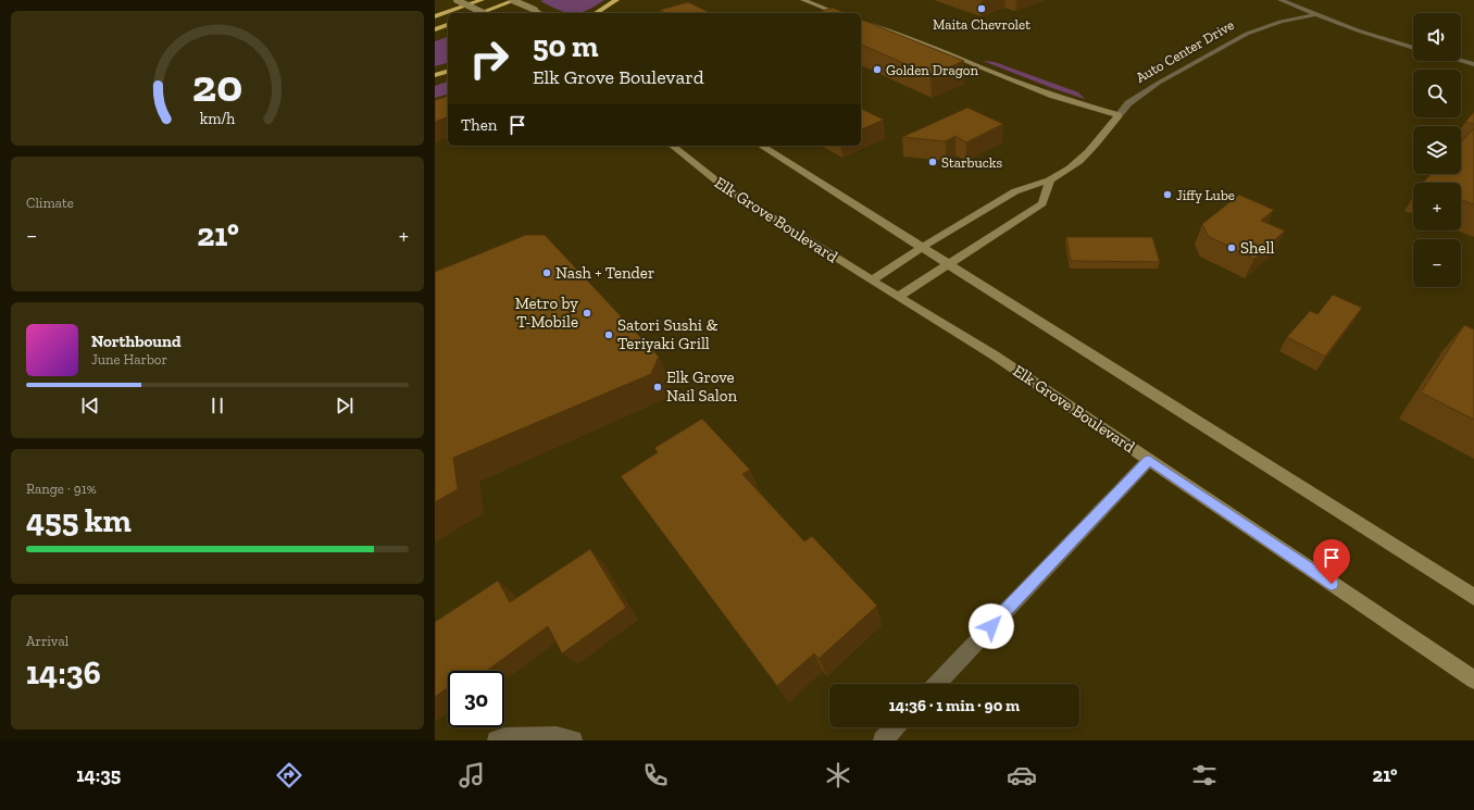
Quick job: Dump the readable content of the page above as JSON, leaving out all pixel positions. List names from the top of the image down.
{
  "streets": {
    "main road": ["Auto Center Drive", "Elk Grove Boulevard"]
  },
  "crossings": [
    ["Auto Center Drive", "Elk Grove Boulevard"]
  ],
  "places": [
    "Maita Chevrolet",
    "Golden Dragon",
    "Starbucks",
    "Jiffy Lube",
    "Shell",
    "Nash + Tender",
    "Metro by T-Mobile",
    "Satori Sushi & Teriyaki Grill",
    "Elk Grove Nail Salon"
  ],
  "page": {
    "map_buttons": ["+", "−"],
    "turn": ["50 m", "Elk Grove Boulevard"],
    "then": "Then",
    "tile": [
      "Climate",
      ["Range · 91%", "455 km"],
      ["Arrival", "14:36"]
    ],
    "heat": ["−", "21°", "+"],
    "song": ["Northbound", "June Harbor"],
    "limit": "30",
    "trip": "14:36 · 1 min · 90 m",
    "tabs": ["14:35", "21°"],
    "gauge": ["20", "km/h"]
  }
}
